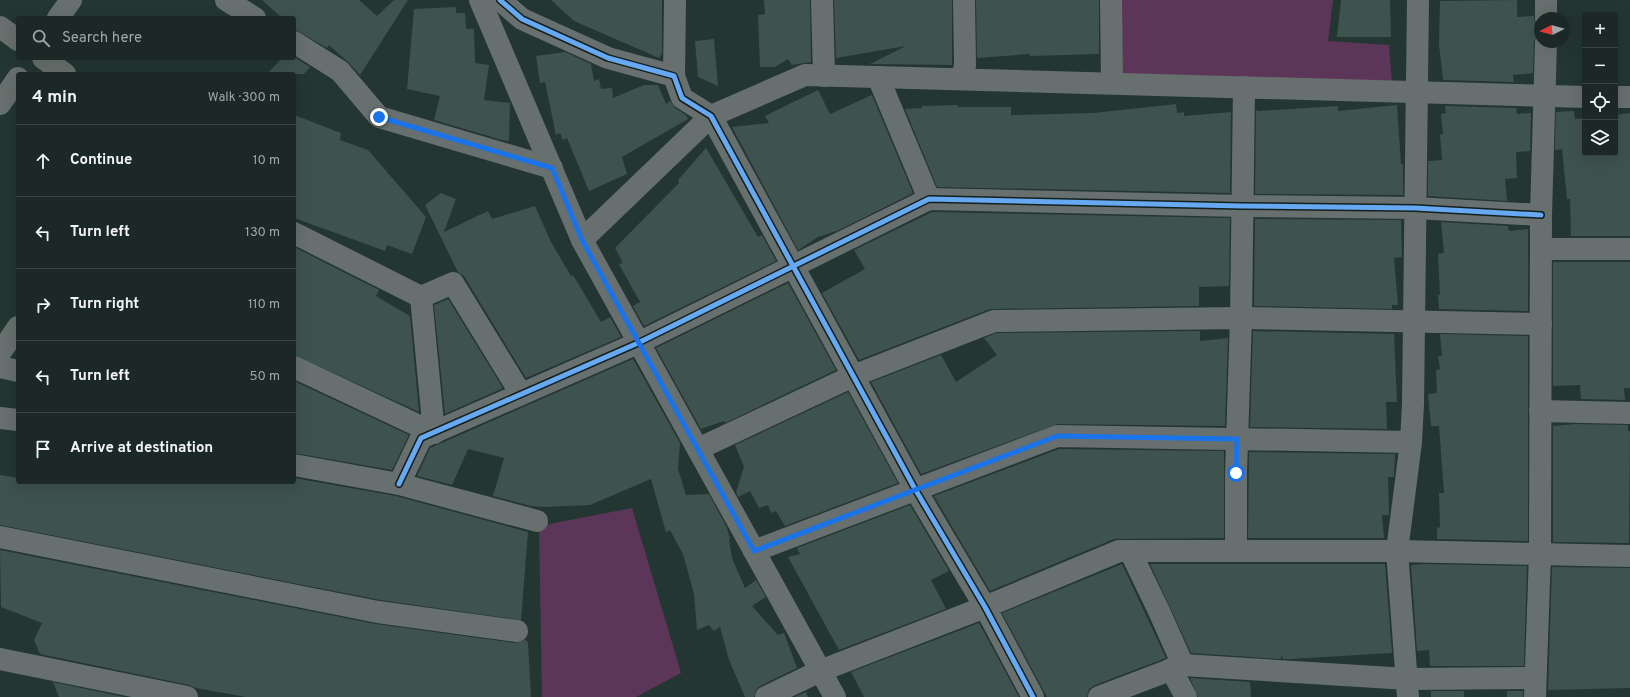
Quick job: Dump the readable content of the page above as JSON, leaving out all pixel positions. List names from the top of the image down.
{
  "north": "left",
  "page": {
    "map_buttons": ["+", "−"],
    "search": "Search here",
    "heading": ["4 min", "Walk · 300 m"],
    "list": [
      ["Continue", "10 m"],
      ["Turn left", "130 m"],
      ["Turn right", "110 m"],
      ["Turn left", "50 m"],
      "Arrive at destination"
    ]
  }
}
